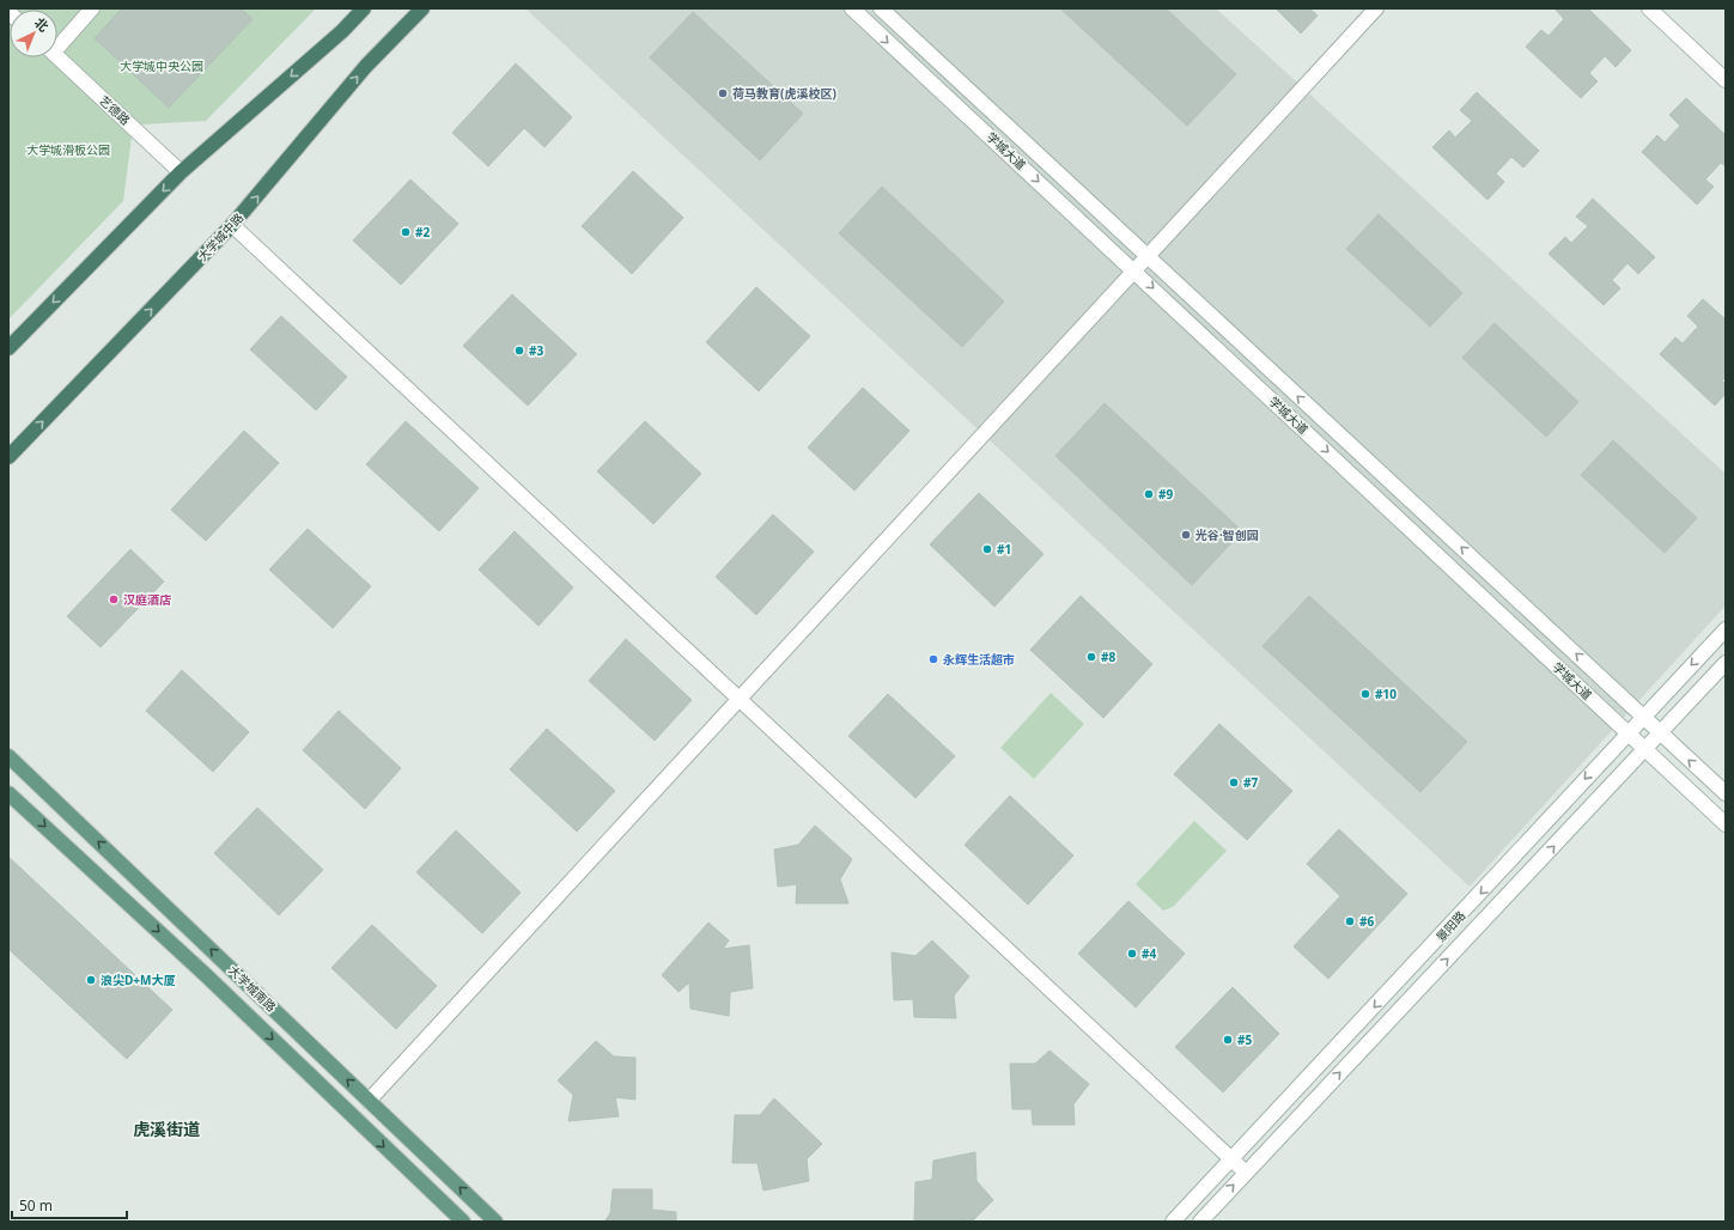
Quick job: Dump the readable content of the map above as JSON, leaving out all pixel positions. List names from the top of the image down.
{
  "streets": {
    "highway": ["大学城中路"],
    "main road": [
      "艺德路",
      "学城大道",
      "景阳路",
      "大学城南路"
    ]
  },
  "crossings": [
    ["学城大道", "景阳路"]
  ],
  "districts": ["虎溪街道"],
  "parks": ["大学城中央公园", "大学城滑板公园"],
  "places": [
    "荷马教育(虎溪校区)",
    "#2",
    "#3",
    "#9",
    "光谷·智创园",
    "#1",
    "汉庭酒店",
    "#8",
    "永辉生活超市",
    "#10",
    "#7",
    "#6",
    "#4",
    "浪尖D+M大厦",
    "#5"
  ],
  "scale_bar": "50 m",
  "north": "top right"
}
